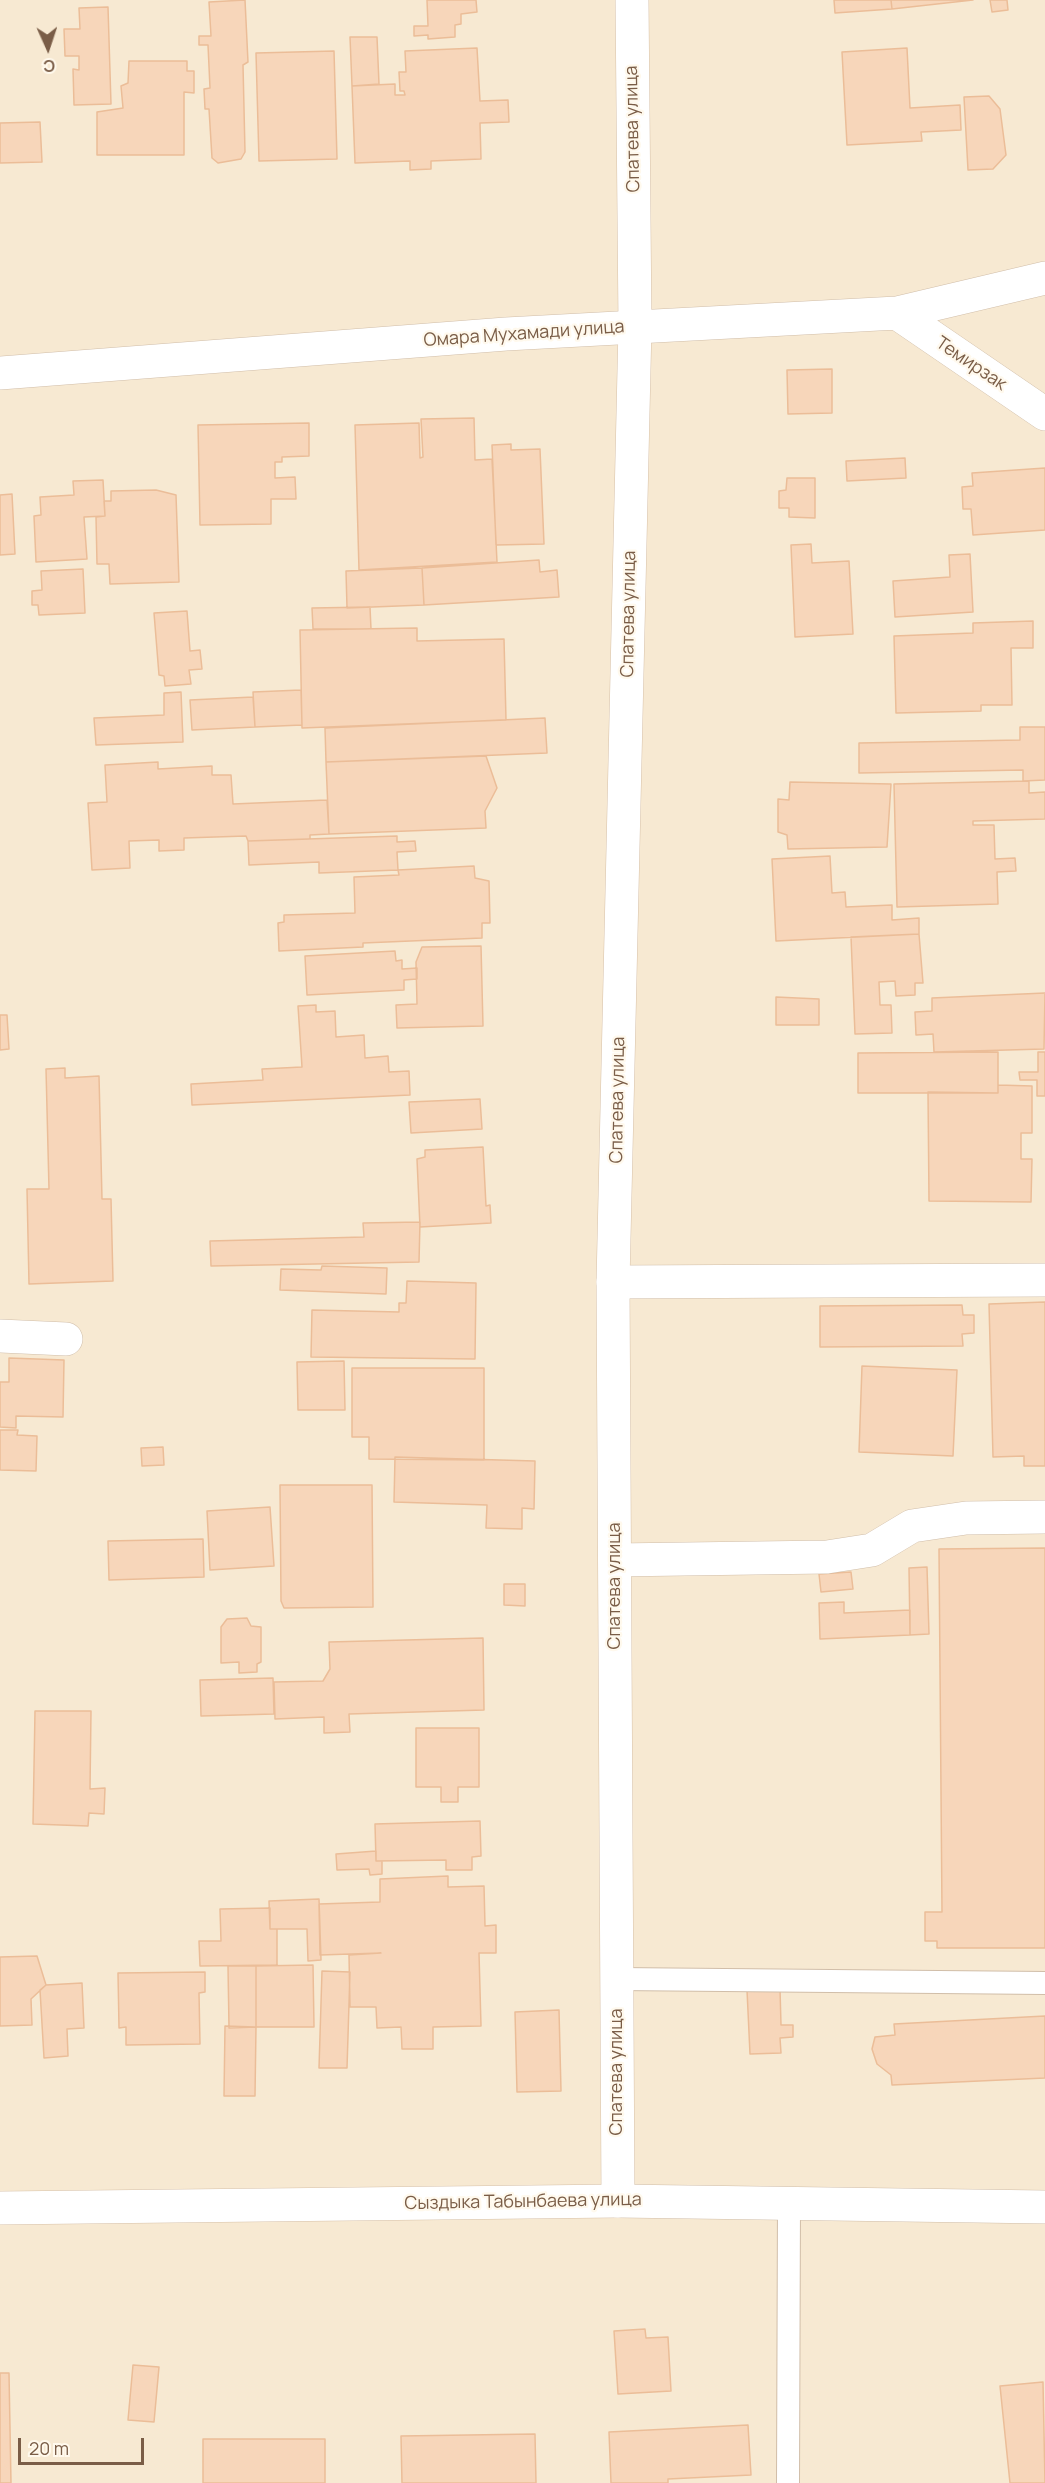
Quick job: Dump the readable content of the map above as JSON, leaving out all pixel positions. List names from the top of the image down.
{
  "streets": {
    "street": [
      "Спатева улица",
      "Омара Мухамади улица",
      "Темирзак",
      "Сыздыка Табынбаева улица"
    ]
  },
  "crossings": [
    ["Спатева улица", "Омара Мухамади улица"],
    ["Спатева улица", "Сыздыка Табынбаева улица"],
    ["Омара Мухамади улица", "Темирзак"]
  ],
  "scale_bar": "20 m",
  "north": "bottom"
}
